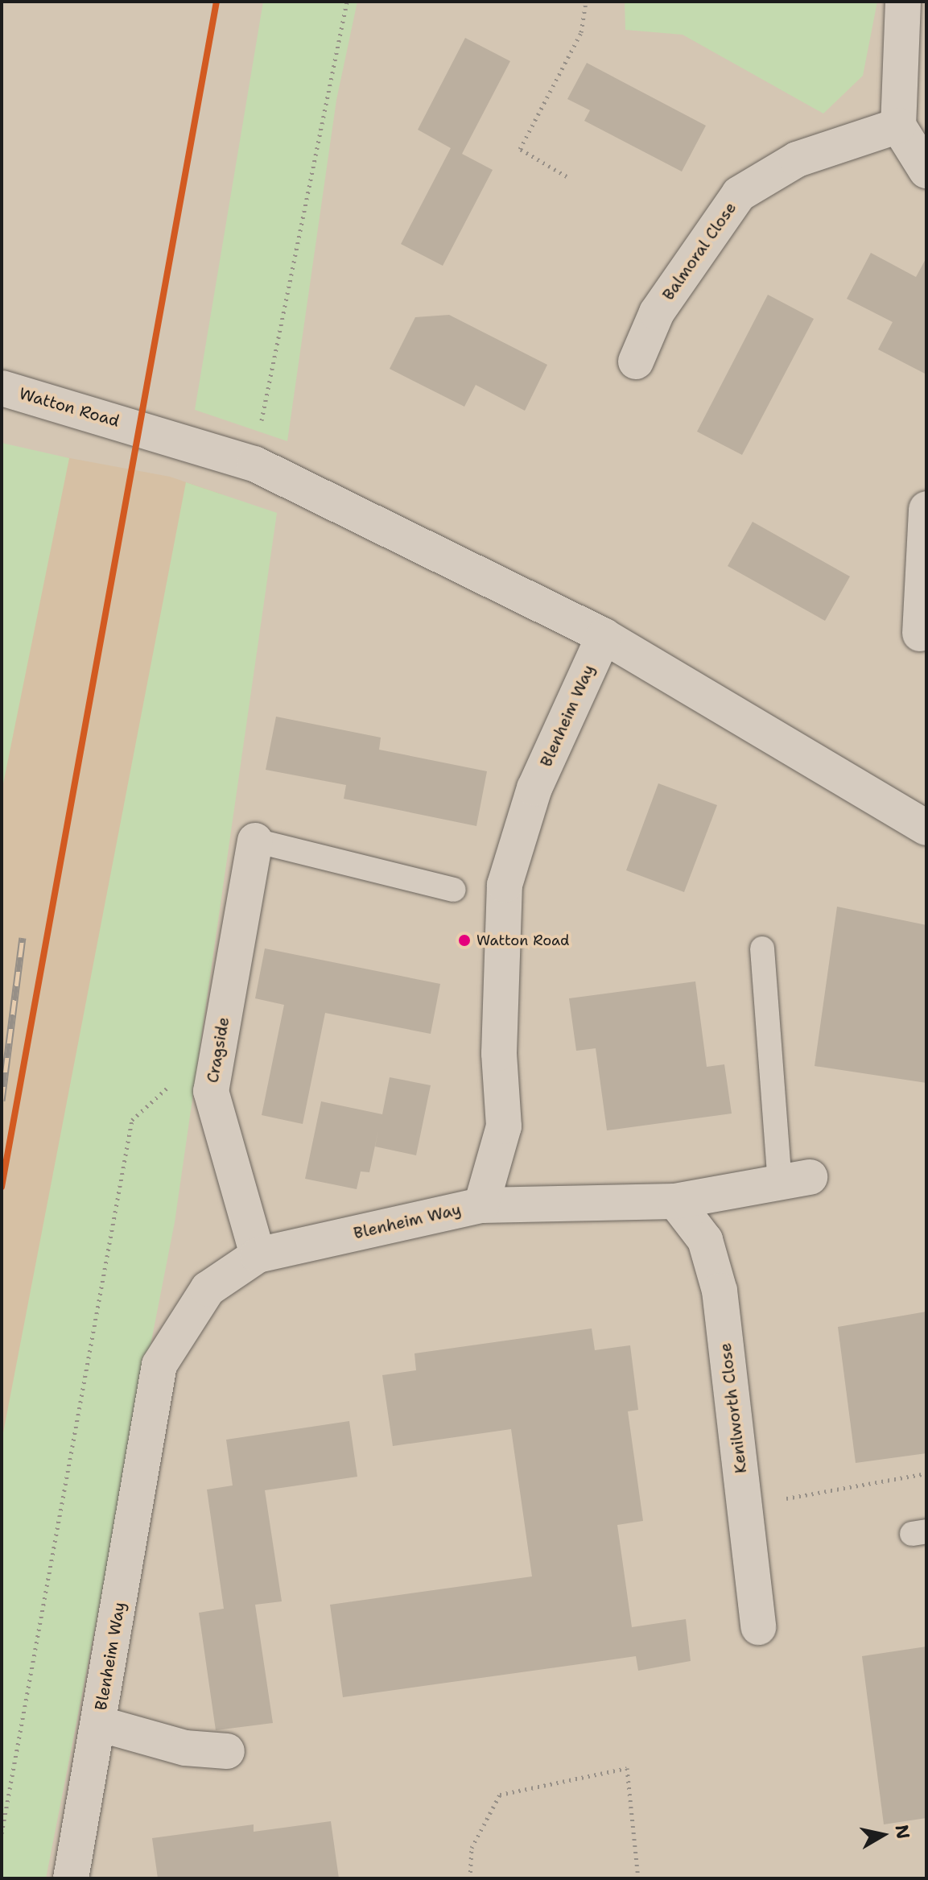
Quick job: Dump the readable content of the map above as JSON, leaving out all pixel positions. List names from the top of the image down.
{
  "streets": {
    "street": [
      "Balmoral Close",
      "Watton Road",
      "Blenheim Way",
      "Cragside",
      "Kenilworth Close"
    ]
  },
  "crossings": [
    ["Watton Road", "Blenheim Way"],
    ["Blenheim Way", "Cragside"]
  ],
  "places": ["Watton Road"],
  "north": "right"
}
